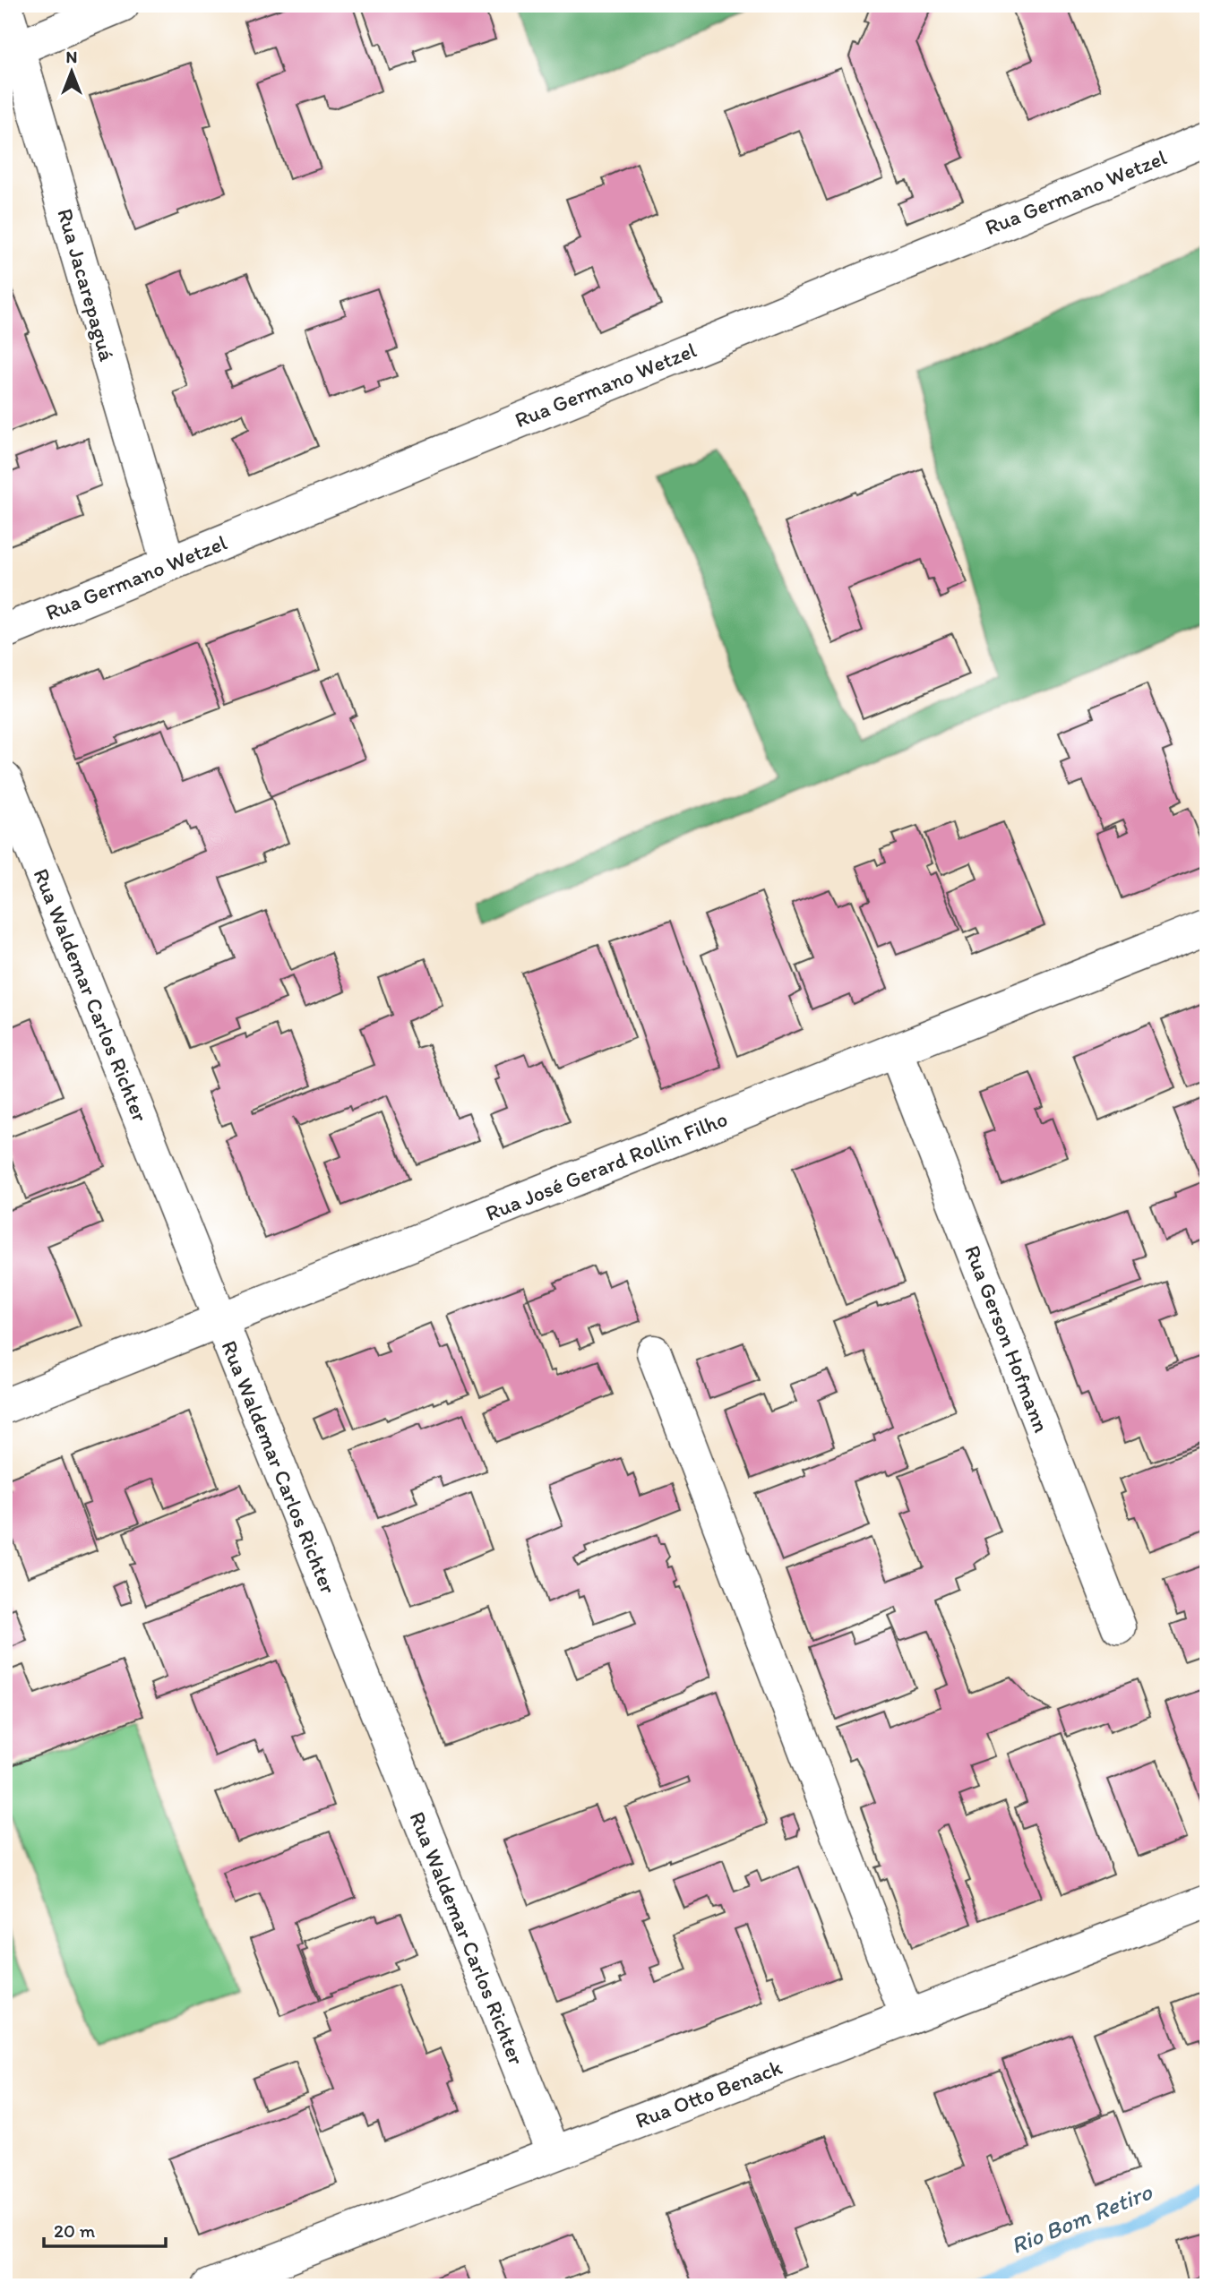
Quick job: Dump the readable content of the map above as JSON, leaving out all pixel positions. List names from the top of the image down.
{
  "streets": {
    "street": [
      "Rua Germano Wetzel",
      "Rua Jacarepaguá",
      "Rua Waldemar Carlos Richter",
      "Rua José Gerard Rollin Filho",
      "Rua Gerson Hofmann",
      "Rua Otto Benack"
    ]
  },
  "crossings": [
    ["Rua Germano Wetzel", "Rua Jacarepaguá"],
    ["Rua Waldemar Carlos Richter", "Rua José Gerard Rollin Filho"],
    ["Rua Waldemar Carlos Richter", "Rua Otto Benack"],
    ["Rua José Gerard Rollin Filho", "Rua Gerson Hofmann"]
  ],
  "water": ["Rio Bom Retiro"],
  "scale_bar": "20 m",
  "north": "top"
}
